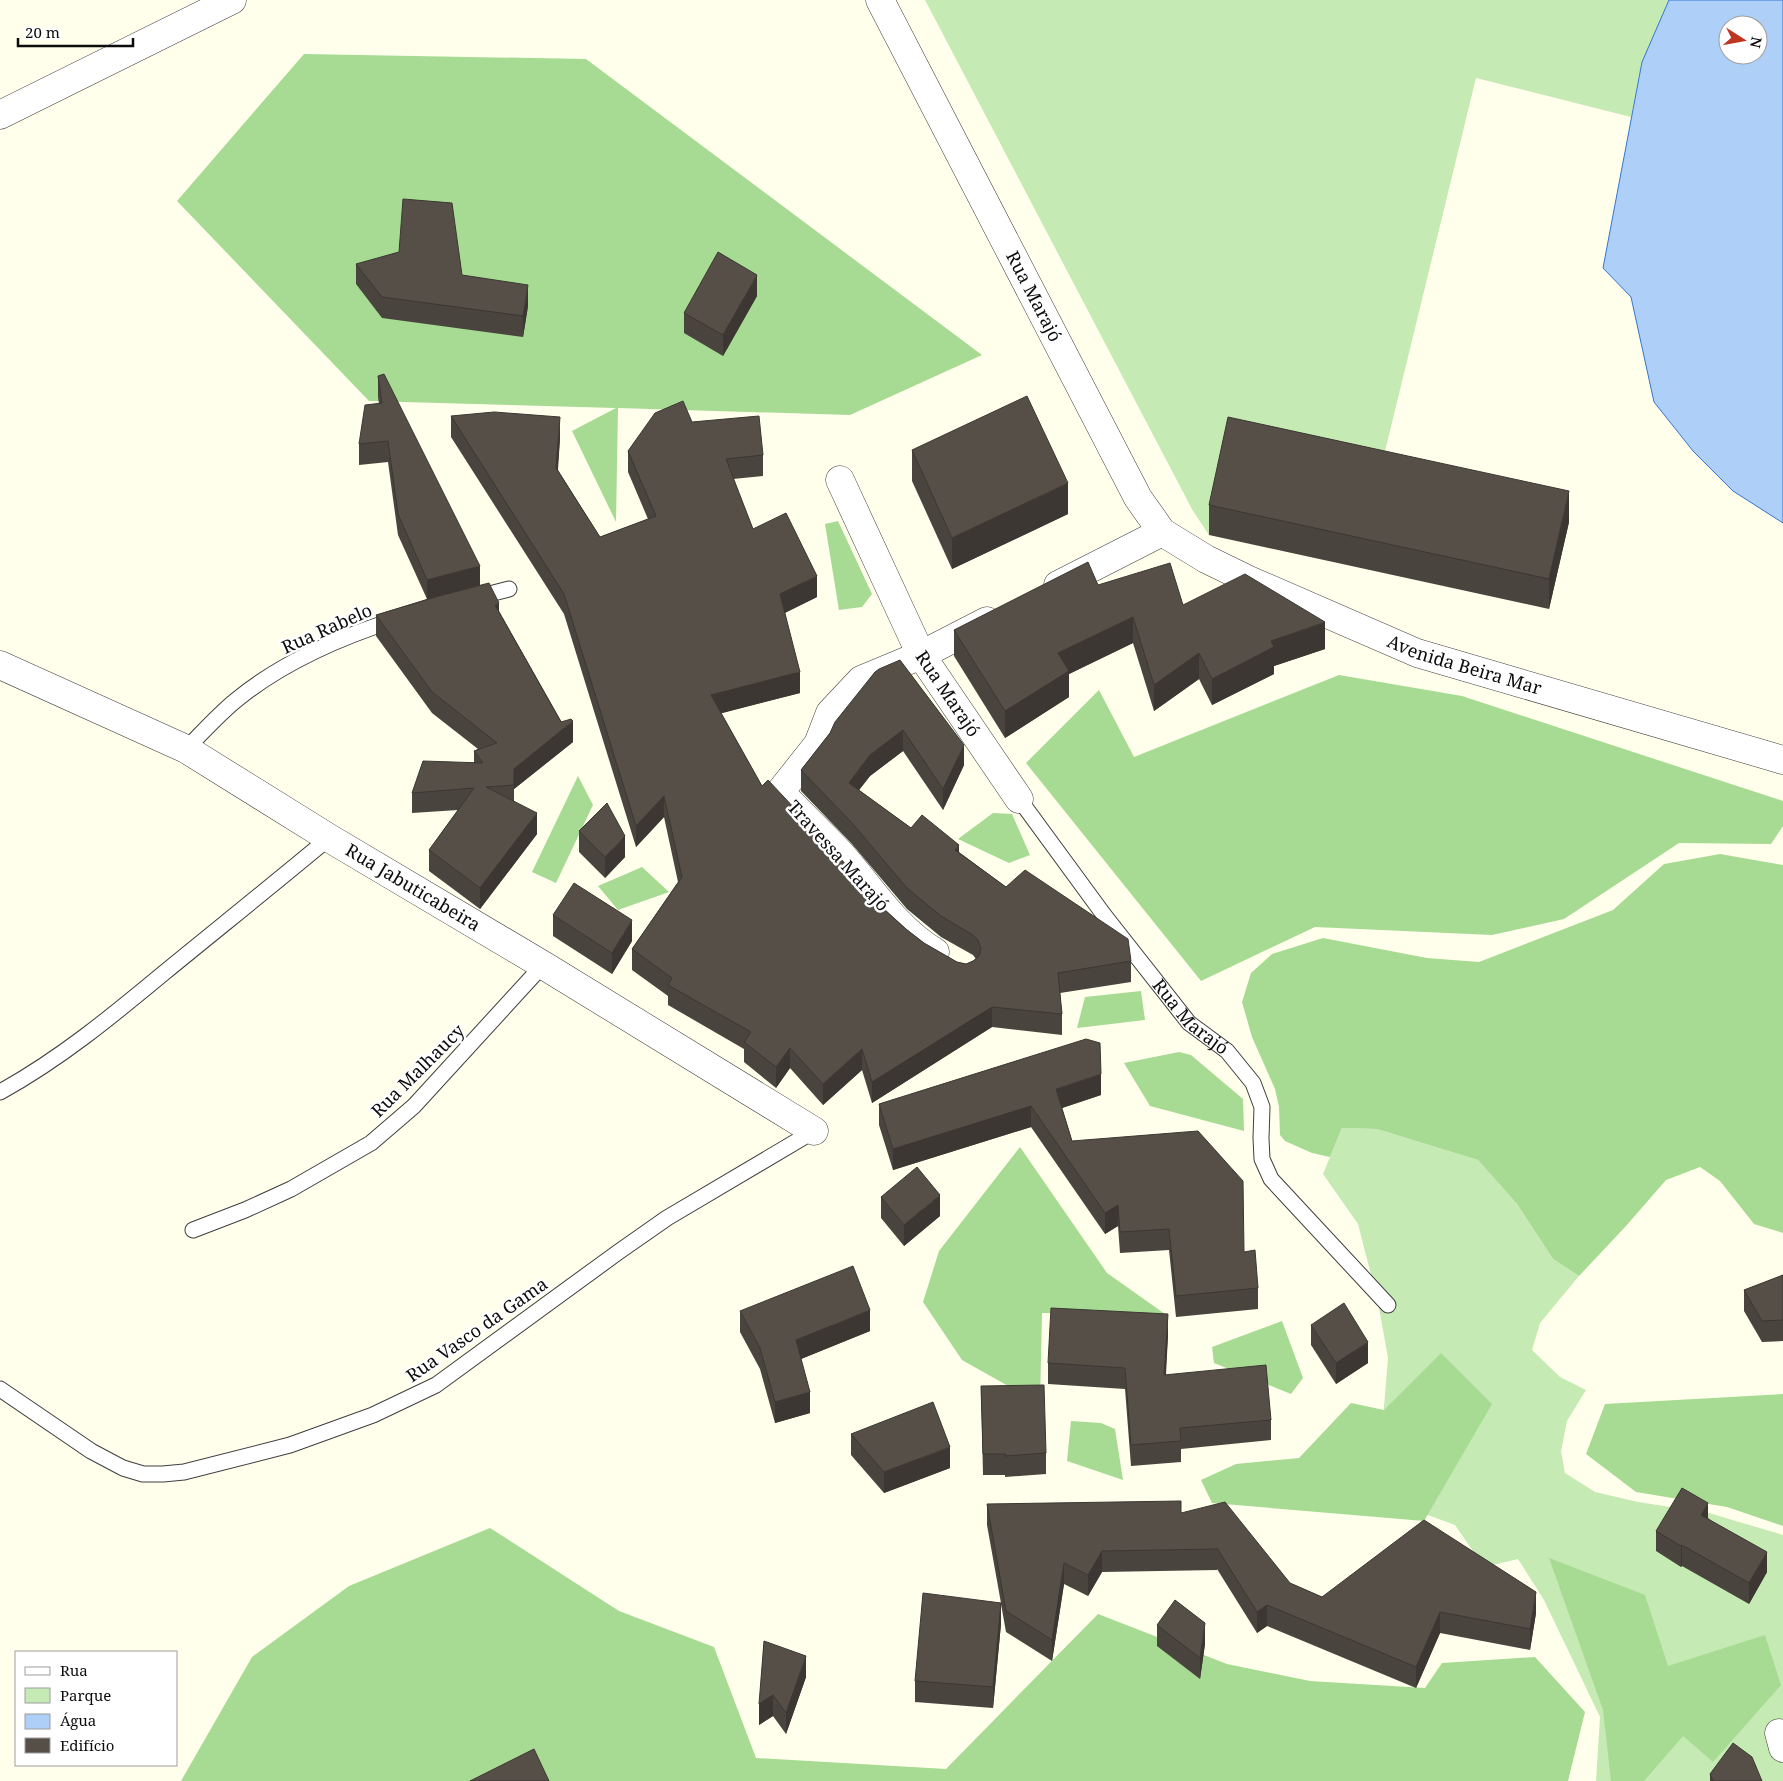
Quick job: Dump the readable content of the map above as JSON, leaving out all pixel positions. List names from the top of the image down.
{
  "streets": {
    "street": [
      "Rua Marajó",
      "Avenida Beira Mar",
      "Travessa Marajó",
      "Rua Jabuticabeira"
    ],
    "lane": ["Rua Rabelo", "Rua Malhaucy", "Rua Vasco da Gama"]
  },
  "crossings": [
    ["Rua Marajó", "Avenida Beira Mar"],
    ["Rua Marajó", "Travessa Marajó"],
    ["Rua Rabelo", "Rua Jabuticabeira"],
    ["Rua Jabuticabeira", "Rua Malhaucy"],
    ["Rua Jabuticabeira", "Rua Vasco da Gama"]
  ],
  "legend": [
    "Rua",
    "Parque",
    "Água",
    "Edifício"
  ],
  "scale_bar": "20 m",
  "north": "right"
}
